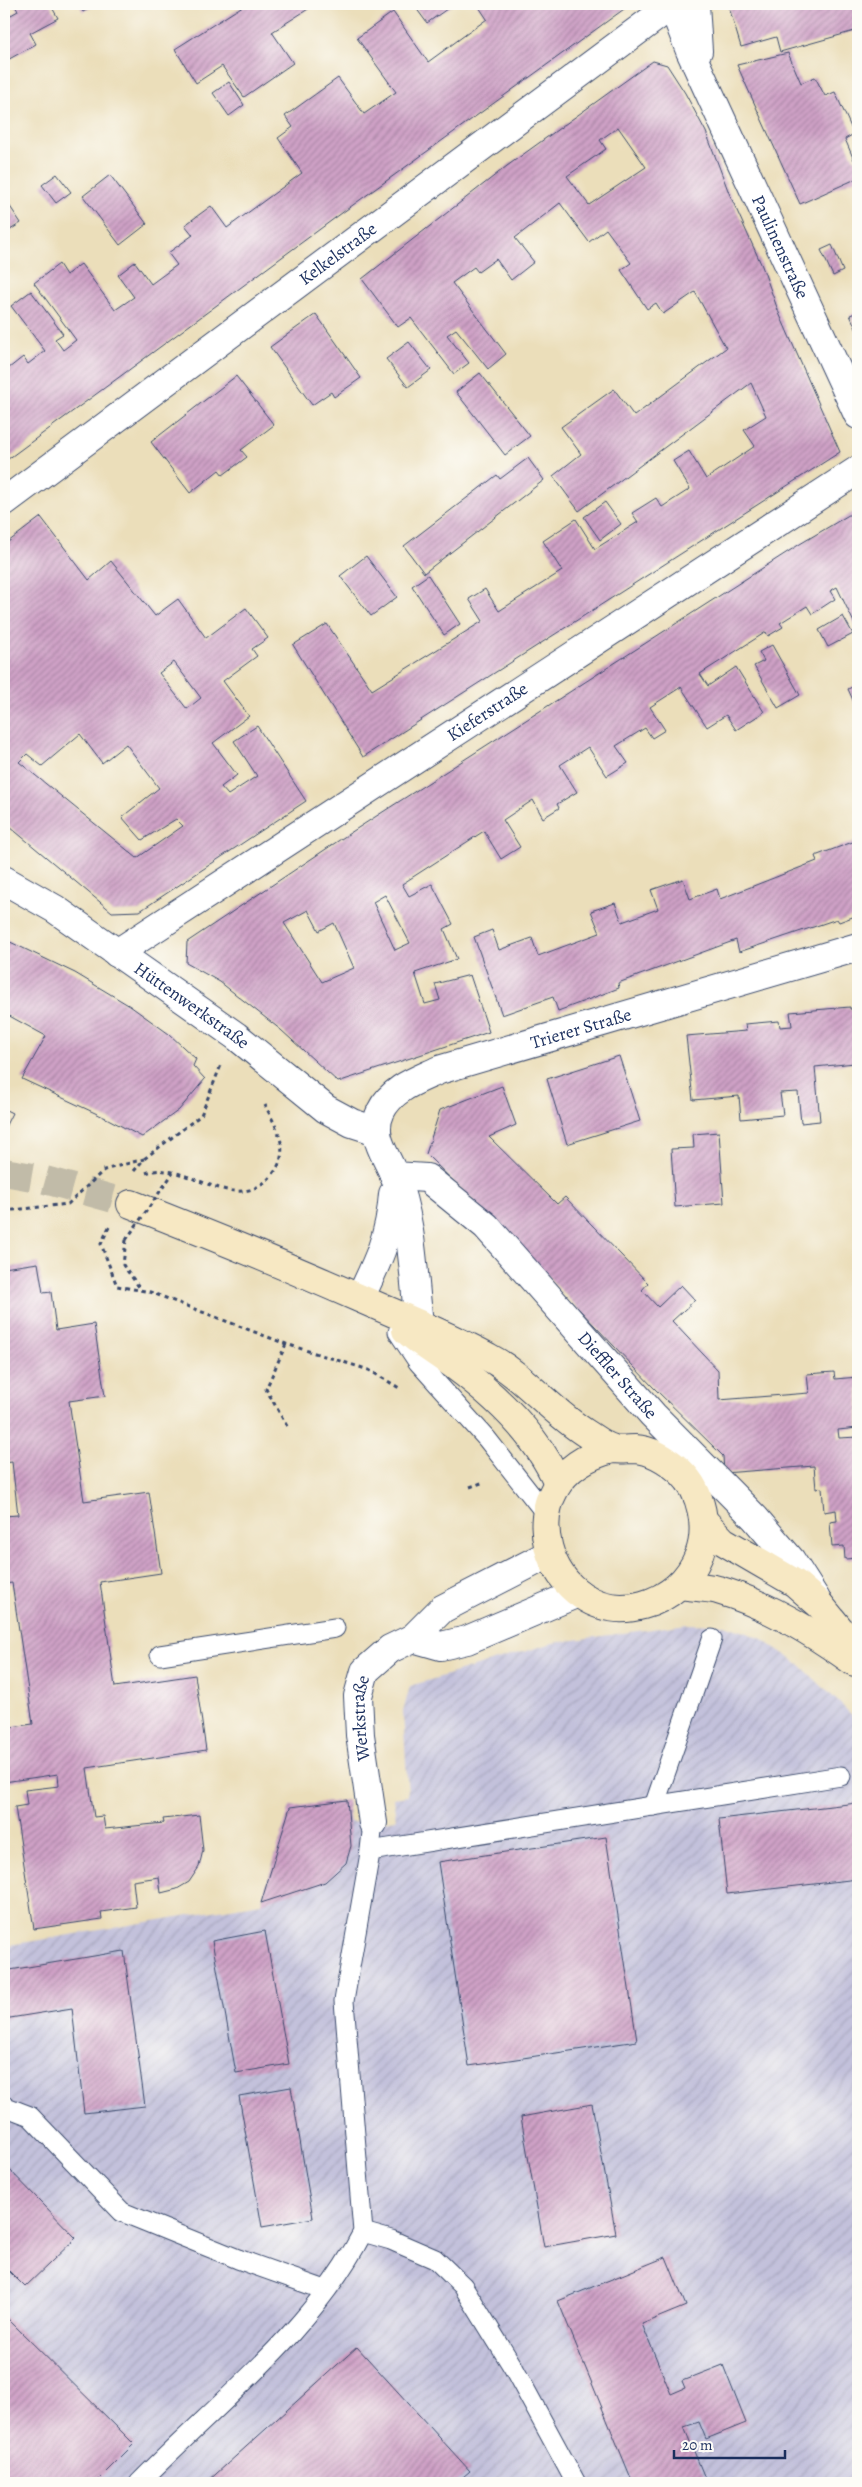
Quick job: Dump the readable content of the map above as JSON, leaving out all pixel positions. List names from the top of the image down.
{
  "streets": {
    "main road": ["Dieffler Straße"],
    "street": [
      "Paulinenstraße",
      "Kelkelstraße",
      "Kieferstraße",
      "Hüttenwerkstraße",
      "Trierer Straße",
      "Werkstraße"
    ]
  },
  "crossings": [
    ["Paulinenstraße", "Kelkelstraße"],
    ["Kieferstraße", "Hüttenwerkstraße"],
    ["Hüttenwerkstraße", "Trierer Straße"],
    ["Dieffler Straße", "Werkstraße"]
  ],
  "scale_bar": "20 m"
}
